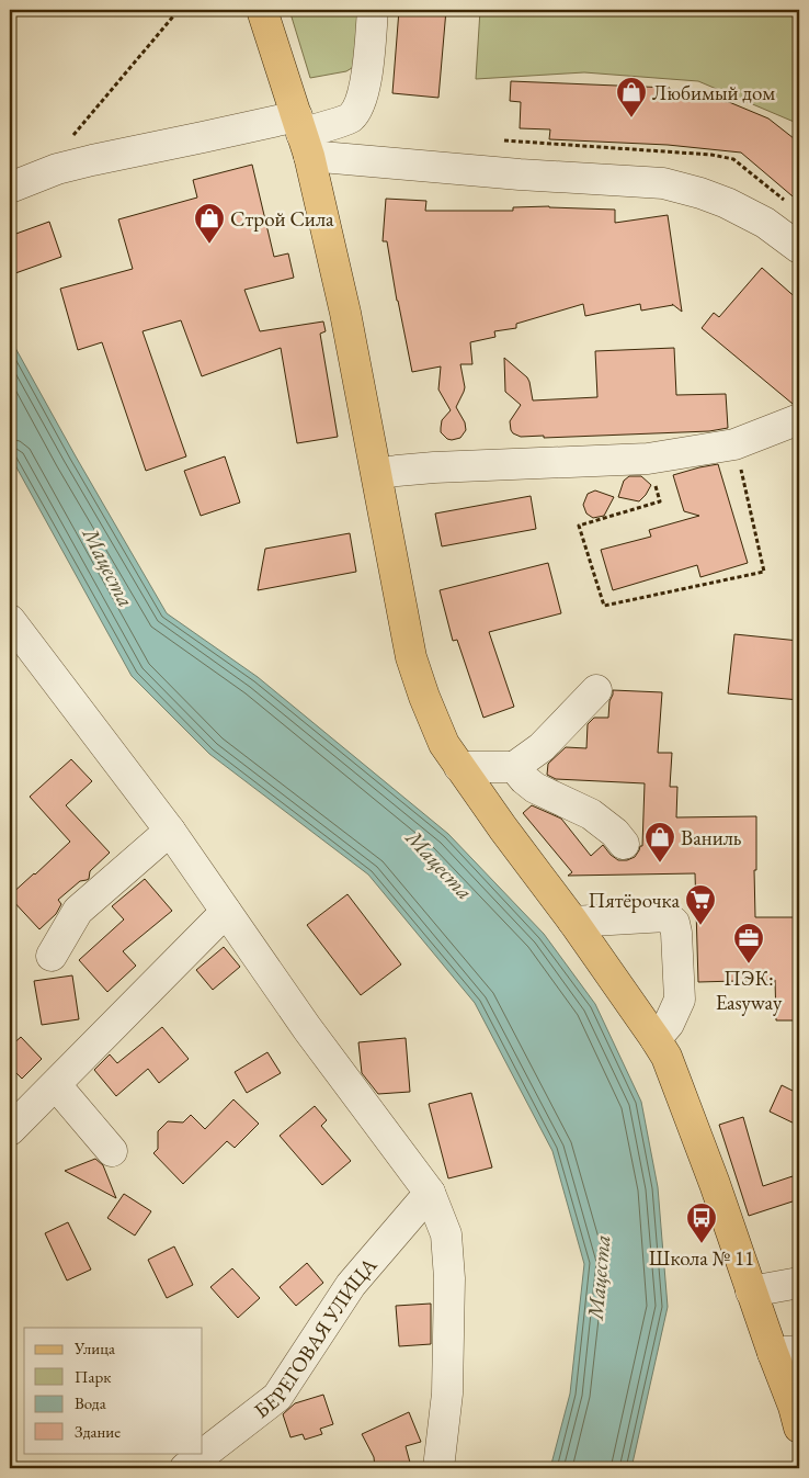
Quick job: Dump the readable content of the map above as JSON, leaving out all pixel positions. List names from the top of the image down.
{
  "streets": {
    "street": ["БЕРЕГОВАЯ УЛИЦА"]
  },
  "water": ["Мацеста"],
  "places": {
    "shop": ["Любимый дом", "Строй Сила", "Ваниль"],
    "supermarket": ["Пятёрочка"],
    "office": ["ПЭК: Easyway"],
    "bus stop": ["Школа № 11"]
  },
  "legend": [
    "Улица",
    "Парк",
    "Вода",
    "Здание"
  ]
}
